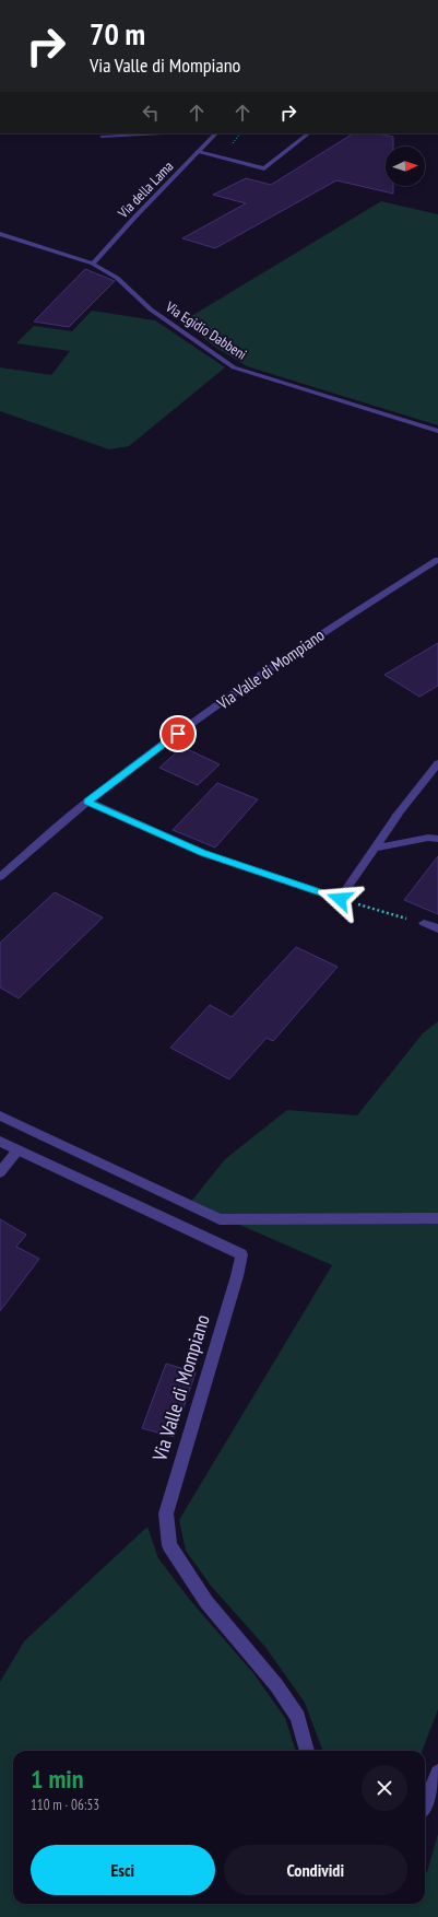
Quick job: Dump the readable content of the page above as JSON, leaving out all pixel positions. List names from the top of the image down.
{
  "streets": {
    "street": ["Via della Lama", "Via Egidio Dabbeni", "Via Valle di Mompiano"]
  },
  "crossings": [
    ["Via della Lama", "Via Egidio Dabbeni"]
  ],
  "north": "right",
  "page": {
    "turn": ["70 m", "Via Valle di Mompiano"],
    "heading": ["1 min", "110 m · 06:53"],
    "buttons": ["Esci", "Condividi"]
  }
}
